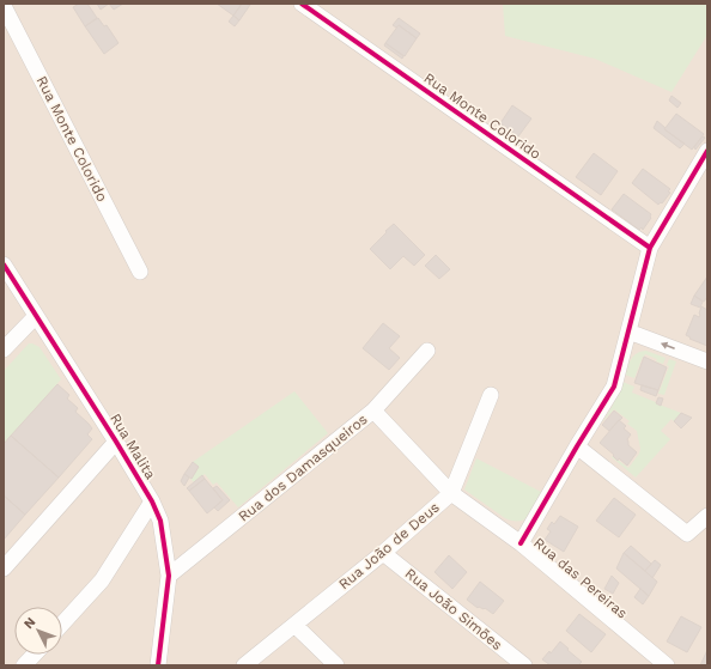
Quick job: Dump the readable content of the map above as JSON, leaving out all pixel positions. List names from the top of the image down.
{
  "streets": {
    "street": [
      "Rua Monte Colorido",
      "Rua Malita",
      "Rua dos Damasqueiros",
      "Rua João de Deus",
      "Rua das Pereiras",
      "Rua João Simões"
    ]
  },
  "crossings": [
    ["Rua Malita", "Rua dos Damasqueiros"],
    ["Rua dos Damasqueiros", "Rua das Pereiras"],
    ["Rua João de Deus", "Rua das Pereiras"],
    ["Rua João de Deus", "Rua João Simões"]
  ],
  "north": "top left"
}
